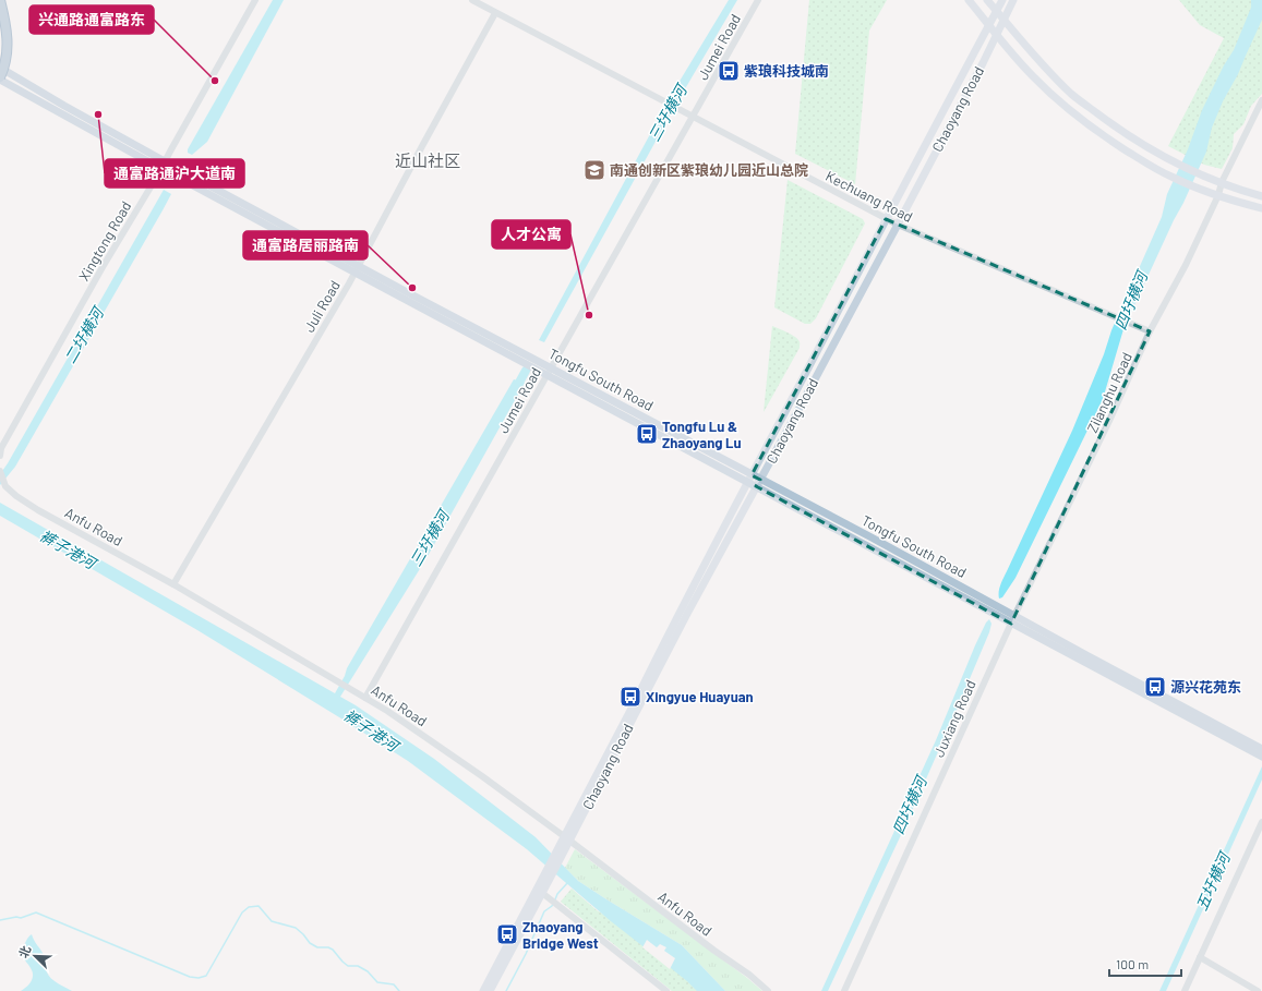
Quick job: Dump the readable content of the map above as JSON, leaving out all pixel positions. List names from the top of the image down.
{
  "streets": {
    "main road": ["Chaoyang Road", "Tongfu South Road"],
    "street": [
      "Jumei Road",
      "Kechuang Road",
      "Xingtong Road",
      "Juli Road",
      "Zilanghu Road",
      "Anfu Road",
      "Juxiang Road"
    ]
  },
  "crossings": [
    ["Jumei Road", "Kechuang Road"],
    ["Jumei Road", "Tongfu South Road"],
    ["Jumei Road", "Anfu Road"],
    ["Chaoyang Road", "Kechuang Road"],
    ["Chaoyang Road", "Tongfu South Road"],
    ["Chaoyang Road", "Anfu Road"],
    ["Kechuang Road", "Juli Road"],
    ["Kechuang Road", "Zilanghu Road"],
    ["Xingtong Road", "Tongfu South Road"],
    ["Juli Road", "Tongfu South Road"],
    ["Juli Road", "Anfu Road"],
    ["Tongfu South Road", "Zilanghu Road"],
    ["Tongfu South Road", "Juxiang Road"],
    ["Zilanghu Road", "Juxiang Road"]
  ],
  "districts": ["近山社区"],
  "water": [
    "三圩横河",
    "四圩横河",
    "二圩横河",
    "裤子港河",
    "五圩横河"
  ],
  "places": {
    "bus stop": [
      "紫琅科技城南",
      "Tongfu Lu & Zhaoyang Lu",
      "源兴花苑东",
      "Xingyue Huayuan",
      "Zhaoyang Bridge West"
    ],
    "other": [
      "兴通路通富路东",
      "通富路通沪大道南",
      "通富路居丽路南",
      "人才公寓"
    ],
    "school or university": ["南通创新区紫琅幼儿园近山总院"]
  },
  "scale_bar": "100 m",
  "north": "top left"
}
